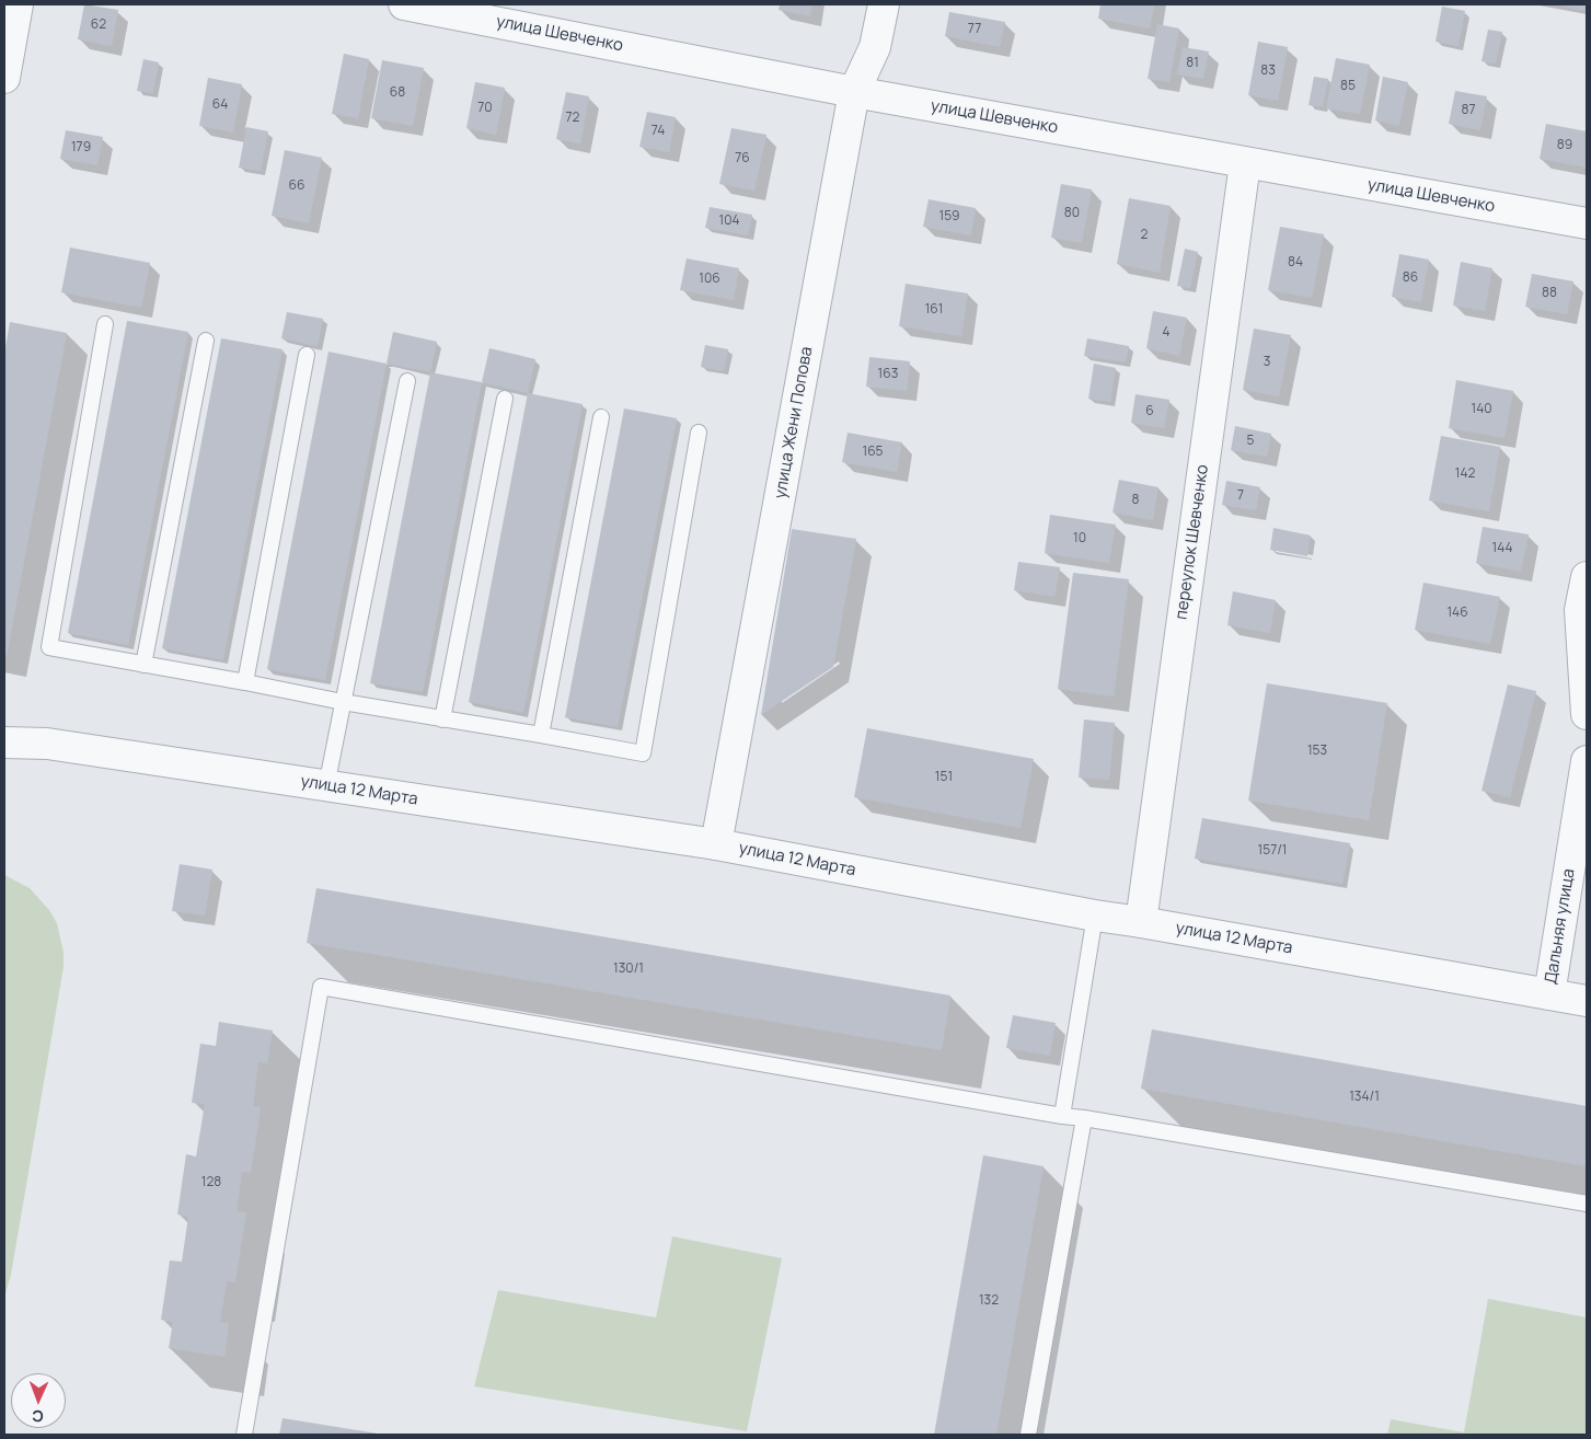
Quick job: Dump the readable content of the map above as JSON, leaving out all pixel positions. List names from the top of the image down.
{
  "streets": {
    "street": [
      "улица Шевченко",
      "улица Жени Попова",
      "переулок Шевченко",
      "улица 12 Марта",
      "Дальняя улица"
    ]
  },
  "crossings": [
    ["улица Шевченко", "улица Жени Попова"],
    ["улица Шевченко", "переулок Шевченко"],
    ["улица Жени Попова", "улица 12 Марта"],
    ["переулок Шевченко", "улица 12 Марта"],
    ["улица 12 Марта", "Дальняя улица"]
  ],
  "house_numbers": [
    "62",
    "77",
    "81",
    "83",
    "85",
    "68",
    "64",
    "70",
    "87",
    "72",
    "74",
    "89",
    "179",
    "76",
    "66",
    "80",
    "159",
    "104",
    "2",
    "84",
    "86",
    "106",
    "88",
    "161",
    "4",
    "3",
    "163",
    "140",
    "6",
    "5",
    "165",
    "142",
    "7",
    "8",
    "10",
    "144",
    "146",
    "153",
    "151",
    "157/1",
    "130/1",
    "134/1",
    "128",
    "132"
  ],
  "north": "bottom"
}
